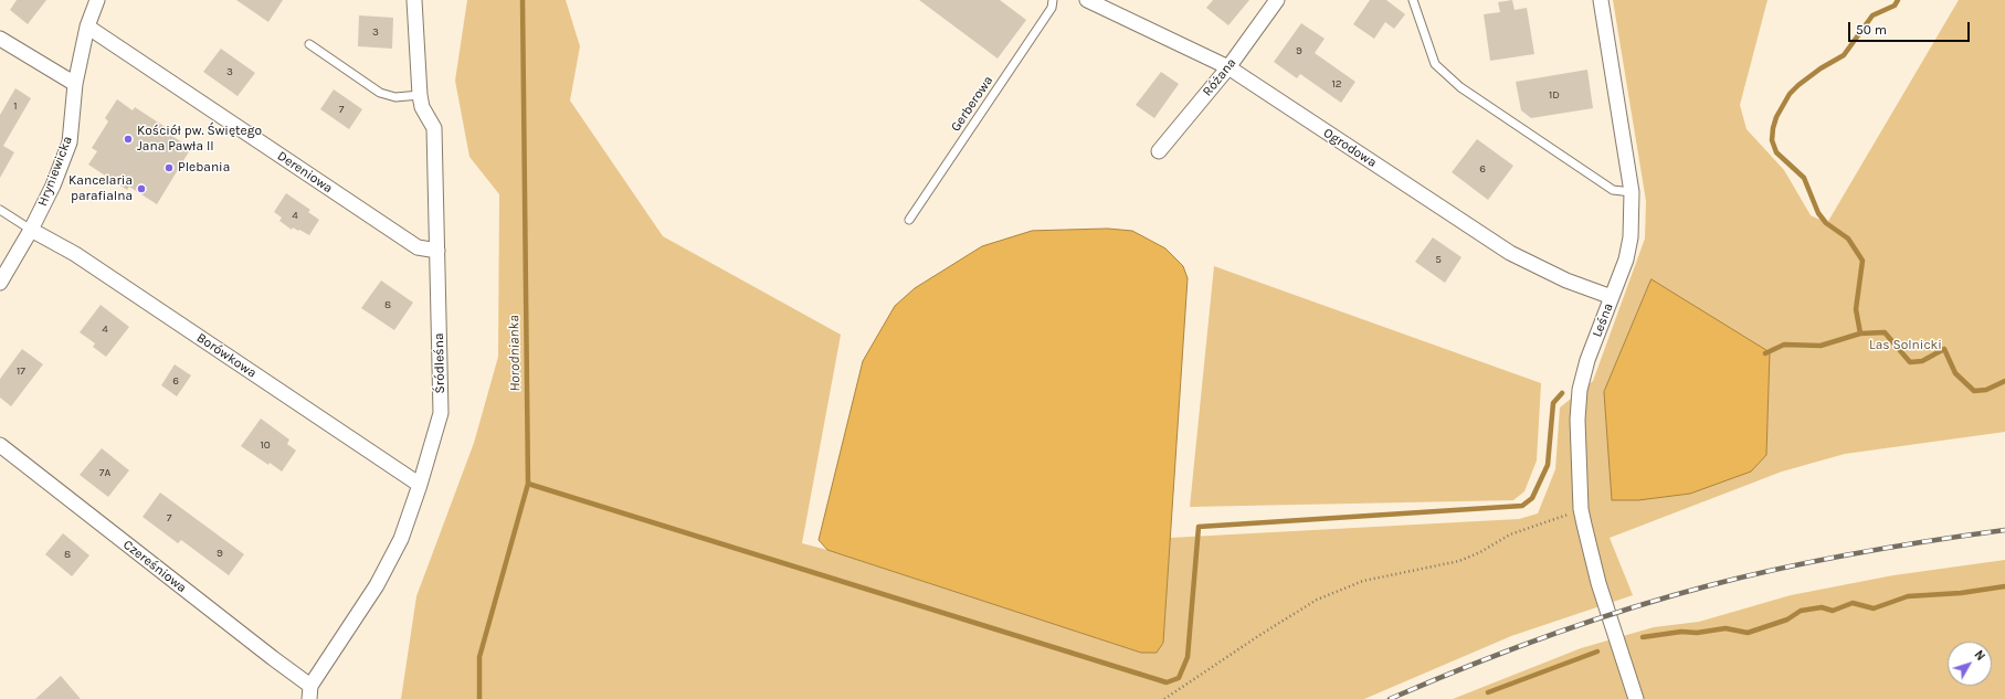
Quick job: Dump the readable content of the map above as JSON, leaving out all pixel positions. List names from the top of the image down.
{
  "streets": {
    "street": [
      "Różana",
      "Ogrodowa",
      "Hryniewicka",
      "Dereniowa",
      "Leśna",
      "Borówkowa",
      "Śródleśna",
      "Czereśniowa"
    ],
    "lane": ["Gerberowa"]
  },
  "crossings": [
    ["Różana", "Ogrodowa"],
    ["Ogrodowa", "Leśna"],
    ["Hryniewicka", "Dereniowa"],
    ["Hryniewicka", "Borówkowa"],
    ["Dereniowa", "Śródleśna"],
    ["Borówkowa", "Śródleśna"],
    ["Śródleśna", "Czereśniowa"]
  ],
  "water": ["Horodnianka"],
  "parks": ["Las Solnicki"],
  "places": ["Kościół pw. Świętego Jana Pawła II", "Plebania", "Kancelaria parafialna"],
  "house_numbers": [
    "3",
    "9",
    "3",
    "12",
    "1D",
    "1",
    "7",
    "6",
    "4",
    "5",
    "8",
    "4",
    "17",
    "6",
    "10",
    "7A",
    "7",
    "9",
    "8"
  ],
  "scale_bar": "50 m",
  "north": "top right"
}
